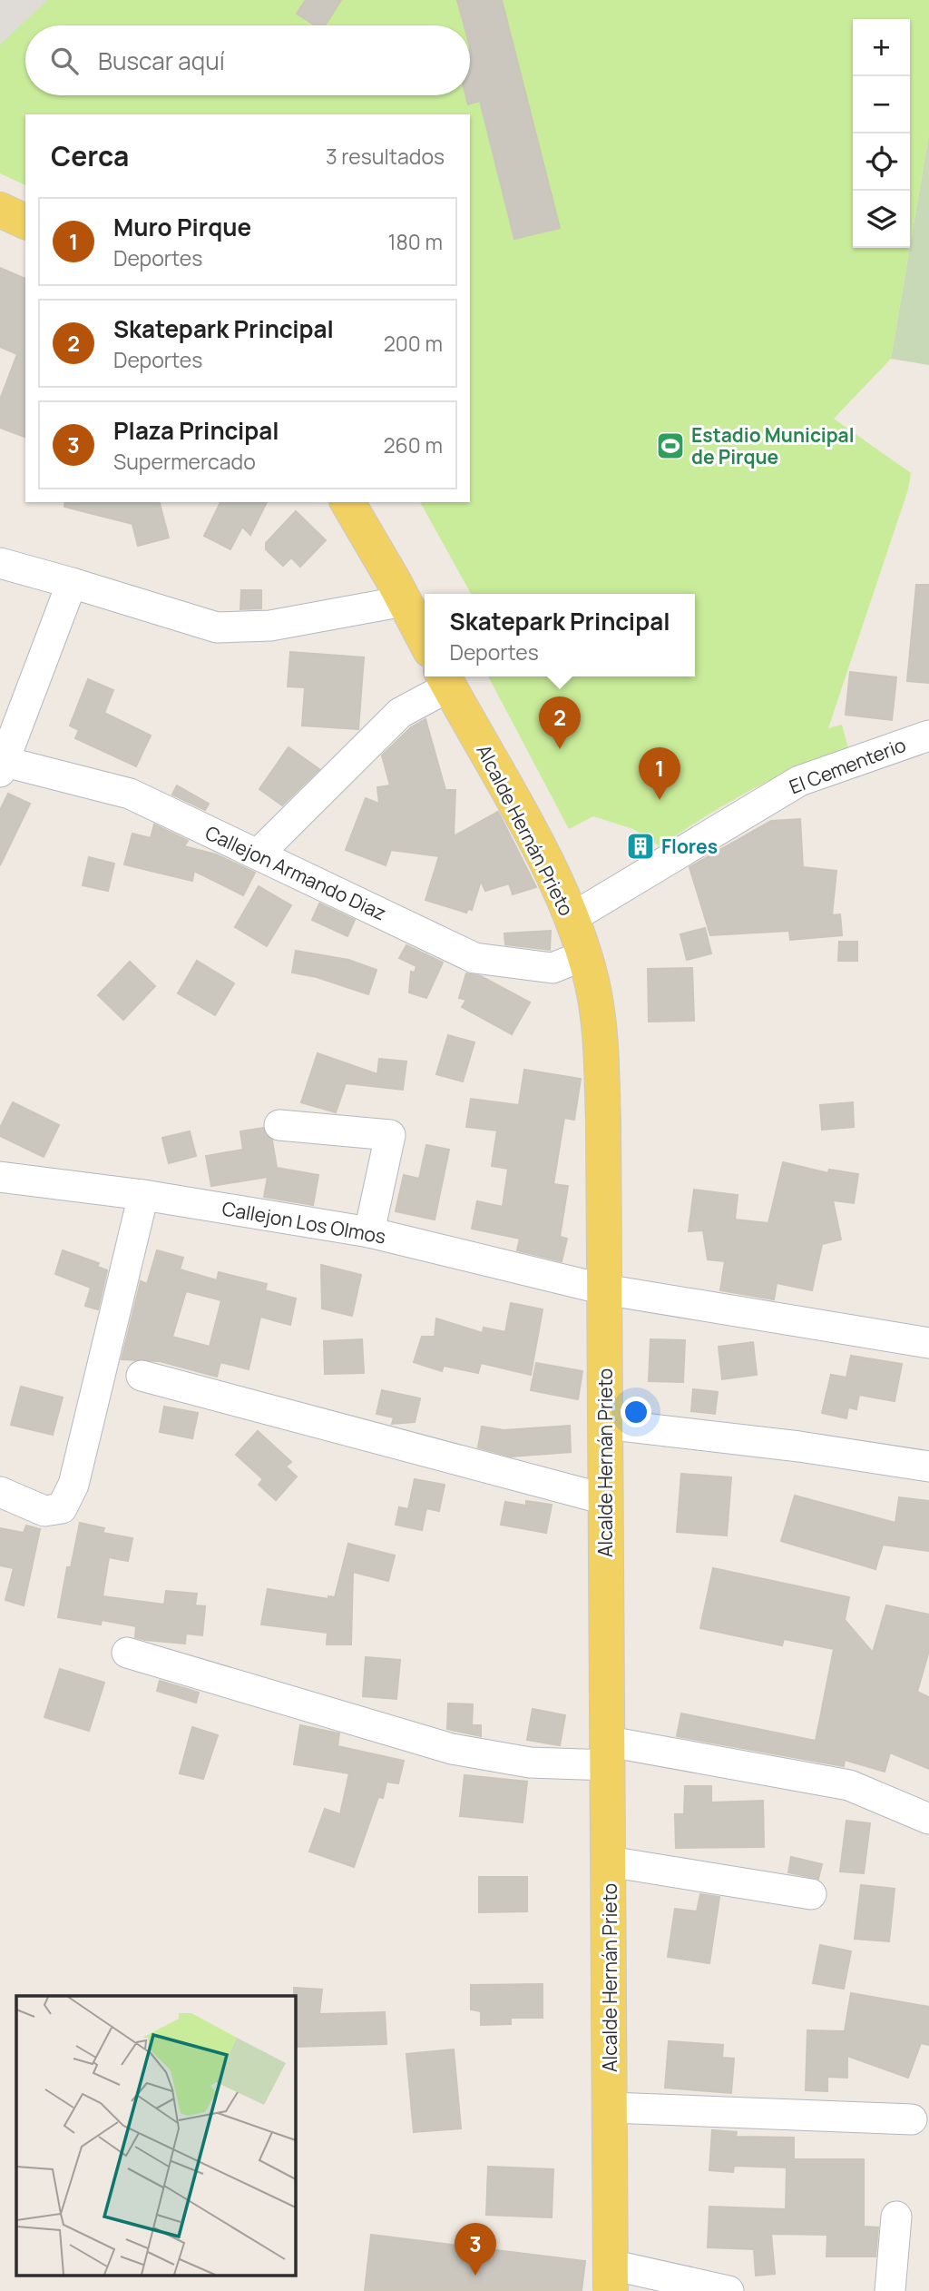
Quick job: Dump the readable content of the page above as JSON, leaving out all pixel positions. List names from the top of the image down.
{
  "streets": {
    "main road": ["Alcalde Hernán Prieto"],
    "street": ["El Cementerio", "Callejon Armando Diaz", "Callejon Los Olmos"]
  },
  "crossings": [
    ["El Cementerio", "Alcalde Hernán Prieto"],
    ["Alcalde Hernán Prieto", "Callejon Armando Diaz"],
    ["Alcalde Hernán Prieto", "Callejon Los Olmos"]
  ],
  "places": {
    "sports": ["Estadio Municipal de Pirque"],
    "building": ["Flores"]
  },
  "page": {
    "map_buttons": ["+", "−"],
    "search": "Buscar aquí",
    "heading": ["Cerca", "3 resultados"],
    "list": [
      {
        "mark": "1",
        "name": "Muro Pirque",
        "note": "Deportes",
        "value": "180 m"
      },
      {
        "mark": "2",
        "name": "Skatepark Principal",
        "note": "Deportes",
        "value": "200 m"
      },
      {
        "mark": "3",
        "name": "Plaza Principal",
        "note": "Supermercado",
        "value": "260 m"
      }
    ],
    "popup": ["Skatepark Principal", "Deportes"],
    "pins": ["2", "1", "3"]
  }
}
